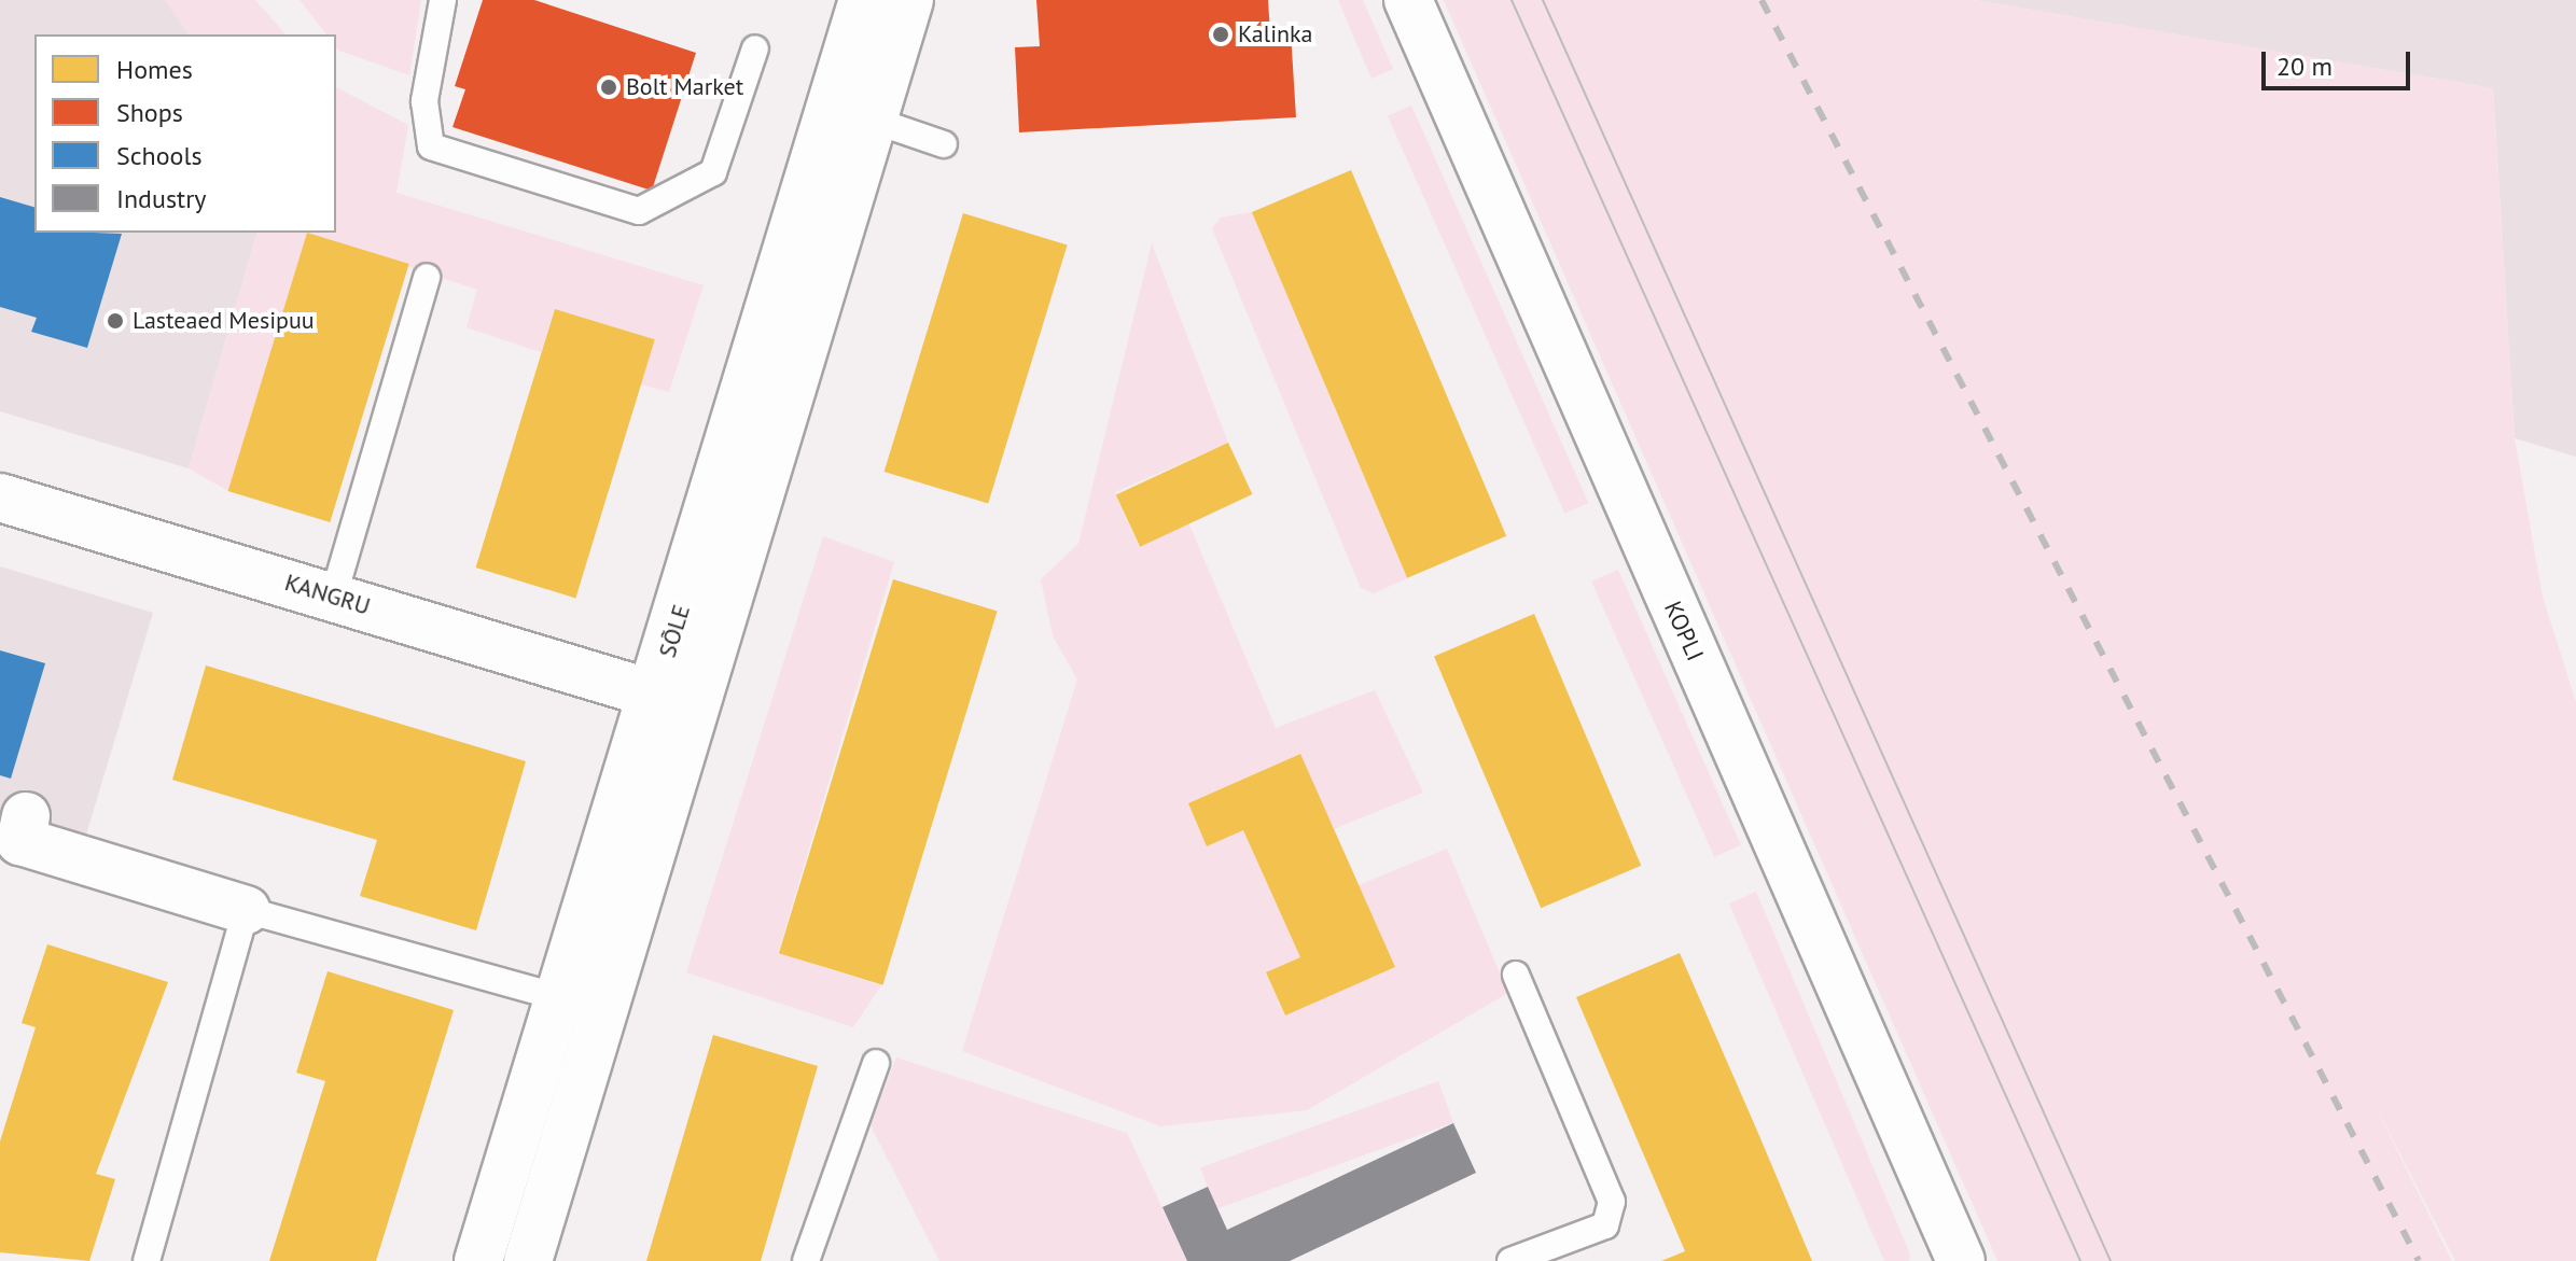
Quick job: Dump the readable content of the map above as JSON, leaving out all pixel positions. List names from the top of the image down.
{
  "streets": {
    "street": ["KANGRU", "SÕLE", "KOPLI"]
  },
  "crossings": [
    ["KANGRU", "SÕLE"]
  ],
  "places": ["Kalinka", "Bolt Market", "Lasteaed Mesipuu"],
  "legend": [
    "Homes",
    "Shops",
    "Schools",
    "Industry"
  ],
  "scale_bar": "20 m"
}
